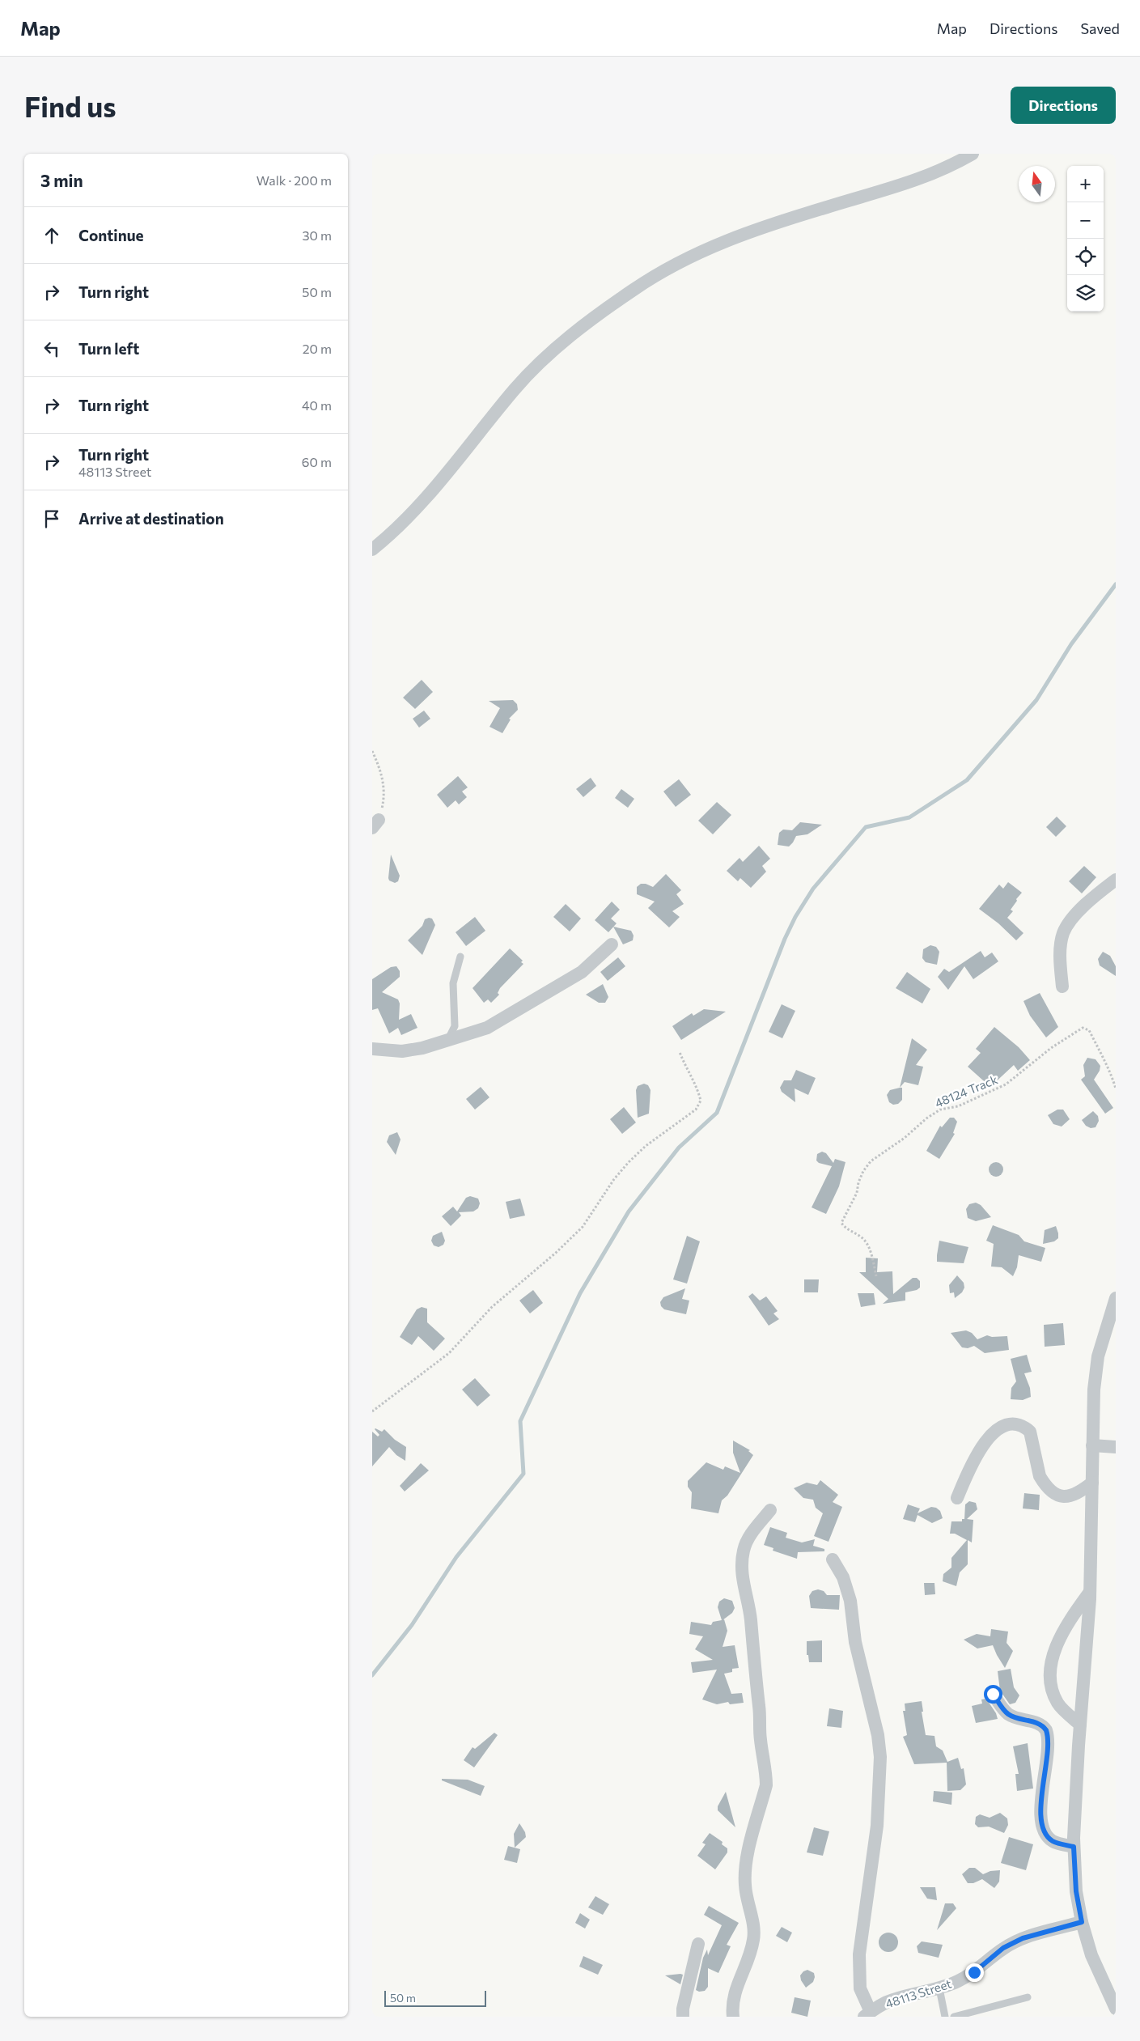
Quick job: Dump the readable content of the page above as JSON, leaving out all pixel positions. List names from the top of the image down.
{
  "streets": {
    "street": ["48113 Street"],
    "path": ["48124 Track"]
  },
  "scale_bar": "50 m",
  "north": "top",
  "page": {
    "header": "Map",
    "nav": ["Map", "Directions", "Saved"],
    "buttons": "Directions",
    "title": "Find us",
    "heading": ["3 min", "Walk · 200 m"],
    "map_buttons": ["+", "−"],
    "list": [
      ["Continue", "30 m"],
      ["Turn right", "50 m"],
      ["Turn left", "20 m"],
      ["Turn right", "40 m"],
      ["Turn right", "48113 Street", "60 m"],
      "Arrive at destination"
    ],
    "scale": "50 m"
  }
}
